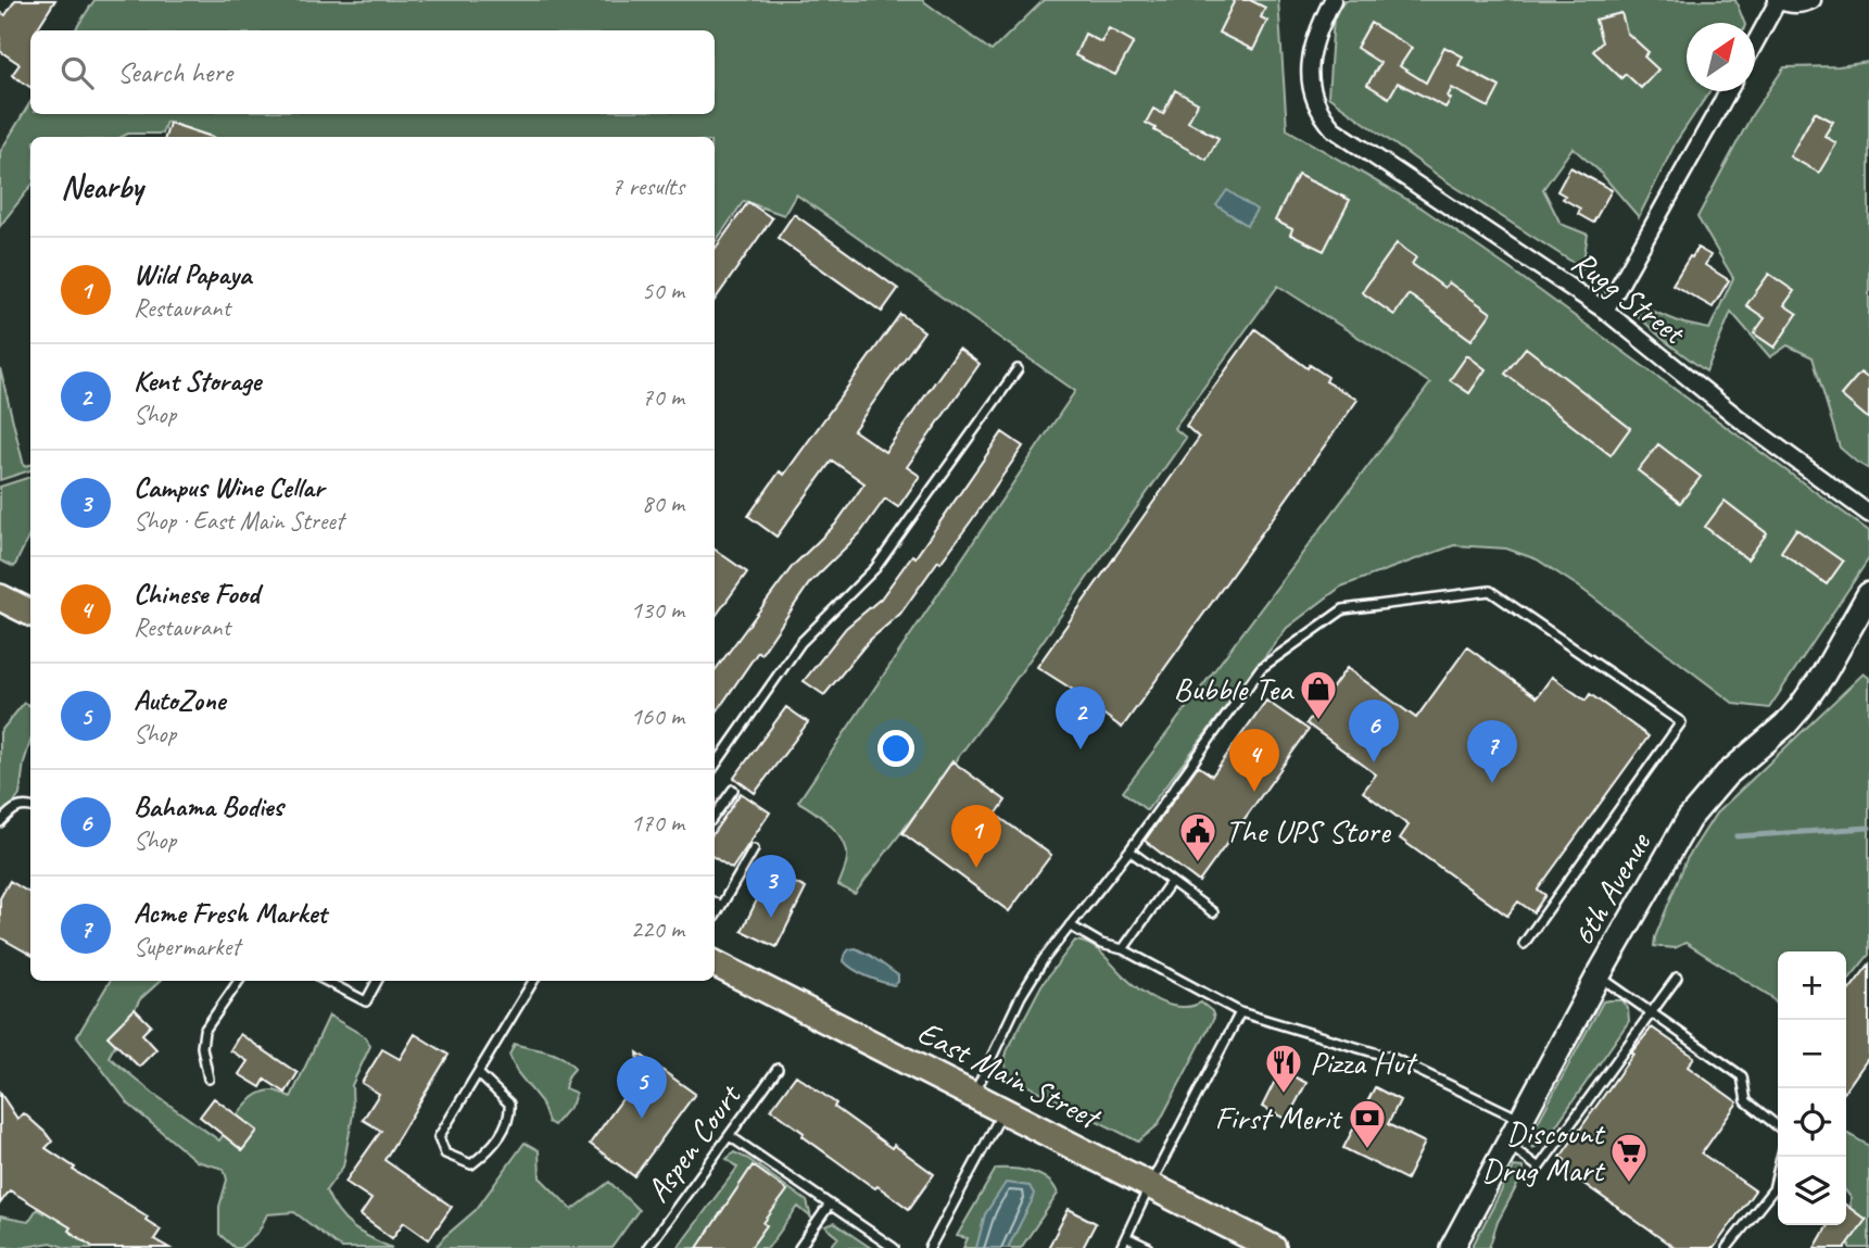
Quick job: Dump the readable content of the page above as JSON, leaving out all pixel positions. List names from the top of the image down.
{
  "streets": {
    "main road": ["East Main Street"],
    "street": ["Rugg Street", "6th Avenue"],
    "lane": ["Aspen Court"]
  },
  "places": {
    "shop": ["Bubble Tea"],
    "public building": ["The UPS Store"],
    "restaurant": ["Pizza Hut"],
    "bank": ["First Merit"],
    "supermarket": ["Discount Drug Mart"]
  },
  "north": "top right",
  "page": {
    "search": "Search here",
    "heading": ["Nearby", "7 results"],
    "list": [
      {
        "mark": "1",
        "name": "Wild Papaya",
        "note": "Restaurant",
        "value": "50 m"
      },
      {
        "mark": "2",
        "name": "Kent Storage",
        "note": "Shop",
        "value": "70 m"
      },
      {
        "mark": "3",
        "name": "Campus Wine Cellar",
        "note": "Shop · East Main Street",
        "value": "80 m"
      },
      {
        "mark": "4",
        "name": "Chinese Food",
        "note": "Restaurant",
        "value": "130 m"
      },
      {
        "mark": "5",
        "name": "AutoZone",
        "note": "Shop",
        "value": "160 m"
      },
      {
        "mark": "6",
        "name": "Bahama Bodies",
        "note": "Shop",
        "value": "170 m"
      },
      {
        "mark": "7",
        "name": "Acme Fresh Market",
        "note": "Supermarket",
        "value": "220 m"
      }
    ],
    "pins": [
      "2",
      "6",
      "7",
      "4",
      "1",
      "3",
      "5"
    ],
    "map_buttons": ["+", "−"]
  }
}
